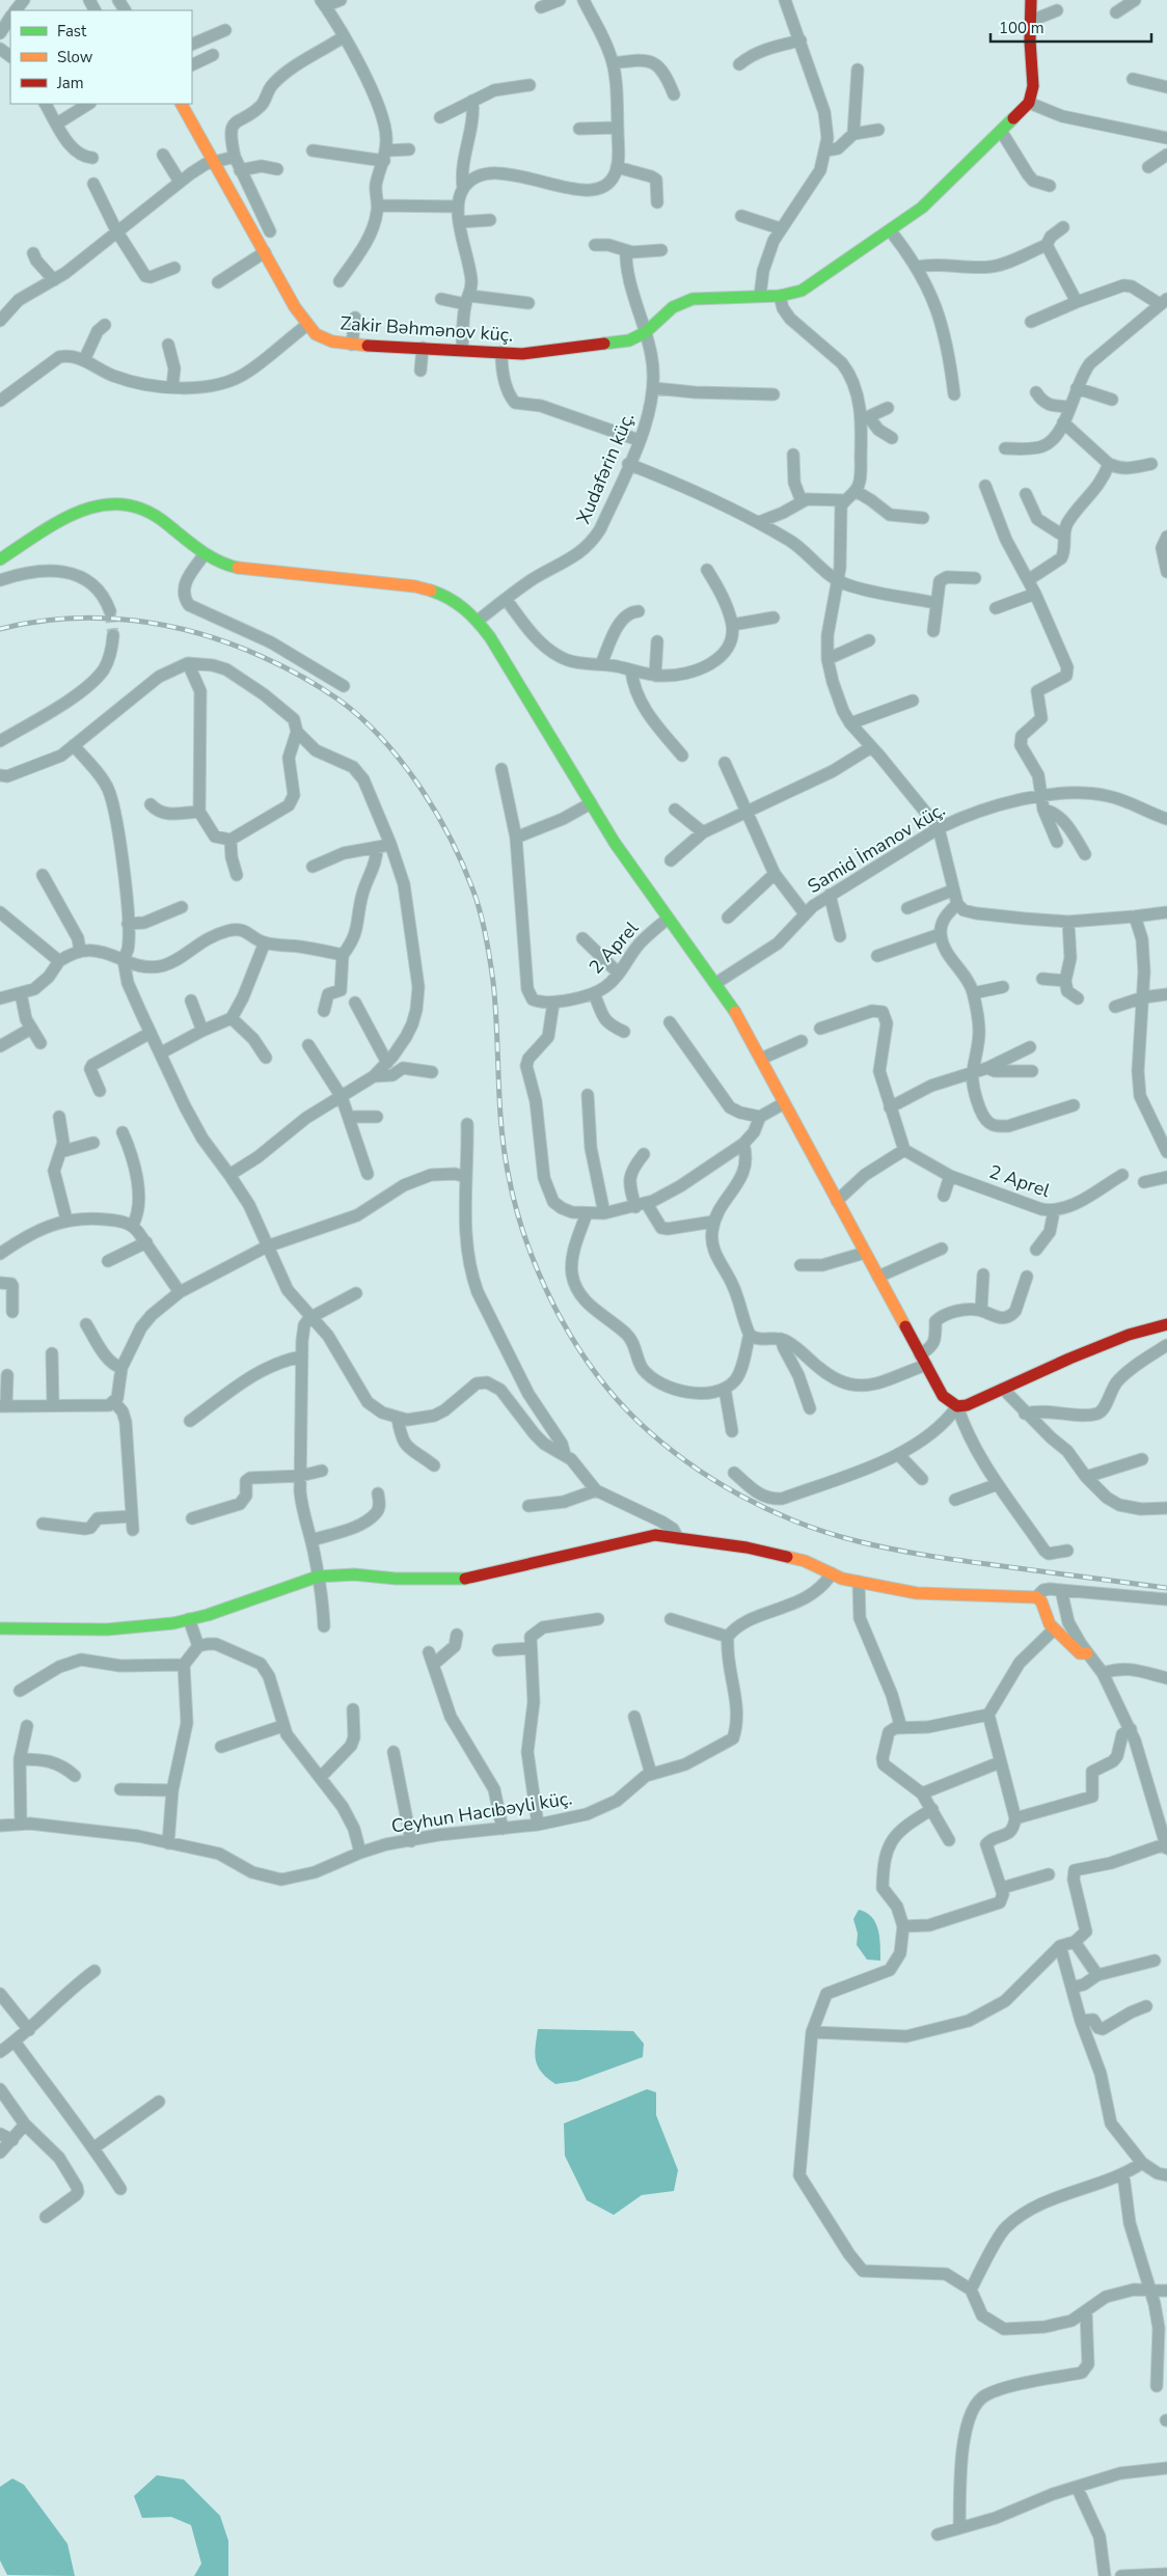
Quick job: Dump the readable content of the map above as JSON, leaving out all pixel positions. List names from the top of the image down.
{
  "streets": {
    "street": [
      "Zakir Bəhmənov küç.",
      "Xudafərin küç.",
      "Samid İmanov küç.",
      "2 Aprel",
      "Ceyhun Hacıbəyli küç."
    ]
  },
  "crossings": [
    ["Zakir Bəhmənov küç.", "Xudafərin küç."]
  ],
  "legend": ["Fast", "Slow", "Jam"],
  "scale_bar": "100 m"
}
